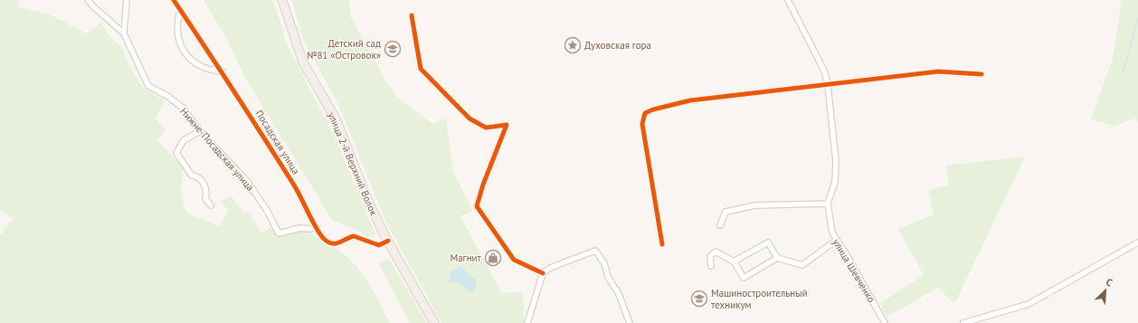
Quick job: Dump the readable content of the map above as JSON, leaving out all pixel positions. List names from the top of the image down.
{
  "streets": {
    "main road": ["улица 2-й Верхний Волок"],
    "street": ["Посадская улица", "Нижне-Посадская улица", "улица Шевченко"]
  },
  "crossings": [
    ["Посадская улица", "Нижне-Посадская улица"],
    ["Посадская улица", "улица 2-й Верхний Волок"]
  ],
  "places": {
    "place": ["Духовская гора"],
    "school or university": ["Детский сад №81 «Островок»", "Машиностроительный техникум"],
    "shop": ["Магнит"]
  },
  "north": "top right"
}
